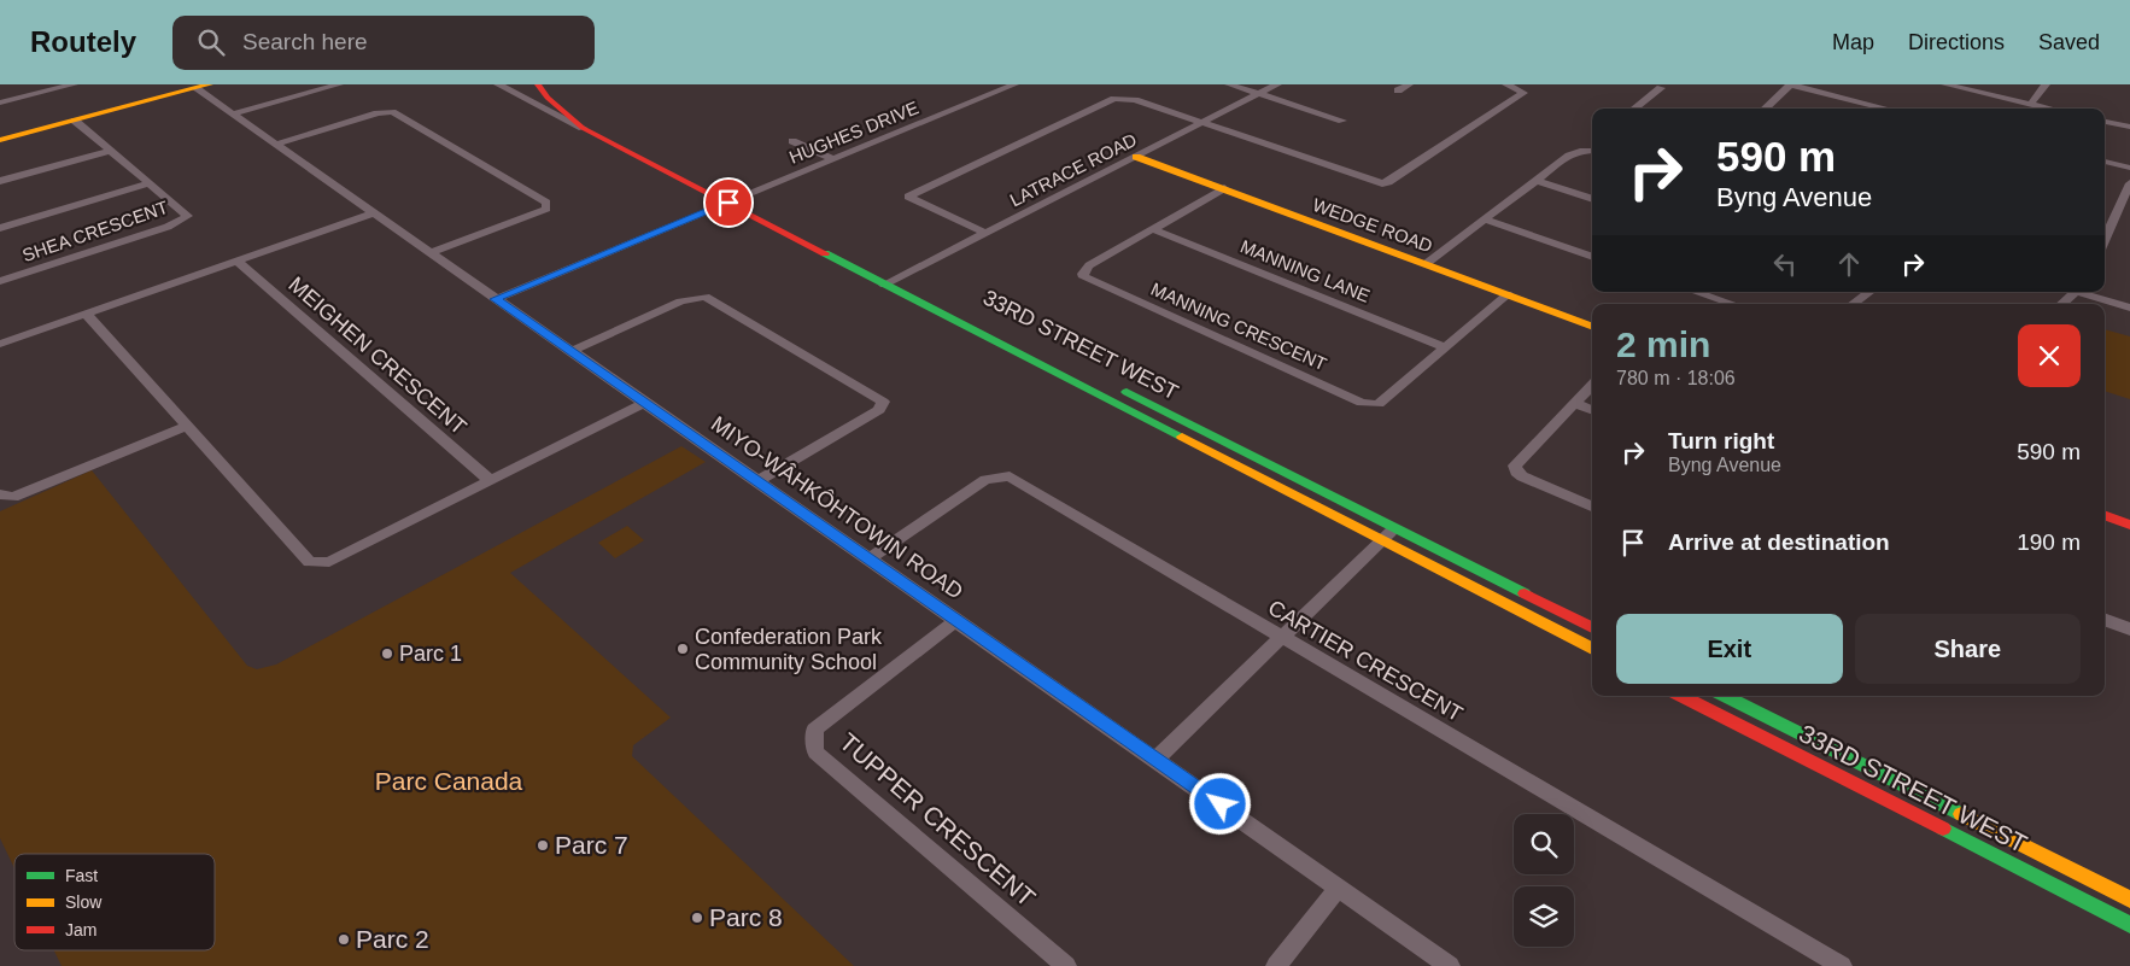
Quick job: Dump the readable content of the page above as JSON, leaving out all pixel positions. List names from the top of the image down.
{
  "streets": {
    "main road": ["WEDGE ROAD", "33RD STREET WEST"],
    "street": [
      "HUGHES DRIVE",
      "LATRACE ROAD",
      "SHEA CRESCENT",
      "MANNING LANE",
      "MANNING CRESCENT",
      "MEIGHEN CRESCENT",
      "MIYO-WÂHKÔHTOWIN ROAD",
      "CARTIER CRESCENT",
      "TUPPER CRESCENT"
    ]
  },
  "crossings": [
    ["HUGHES DRIVE", "33RD STREET WEST"],
    ["HUGHES DRIVE", "MIYO-WÂHKÔHTOWIN ROAD"],
    ["LATRACE ROAD", "WEDGE ROAD"],
    ["LATRACE ROAD", "33RD STREET WEST"],
    ["WEDGE ROAD", "MANNING CRESCENT"],
    ["MANNING LANE", "MANNING CRESCENT"],
    ["MEIGHEN CRESCENT", "MIYO-WÂHKÔHTOWIN ROAD"],
    ["MIYO-WÂHKÔHTOWIN ROAD", "CARTIER CRESCENT"],
    ["MIYO-WÂHKÔHTOWIN ROAD", "TUPPER CRESCENT"]
  ],
  "parks": ["Parc Canada"],
  "places": [
    "Confederation Park Community School",
    "Parc 1",
    "Parc 7",
    "Parc 8",
    "Parc 2"
  ],
  "legend": ["Fast", "Slow", "Jam"],
  "page": {
    "header": "Routely",
    "search": "Search here",
    "nav": ["Map", "Directions", "Saved"],
    "turn": ["590 m", "Byng Avenue"],
    "heading": ["2 min", "780 m · 18:06"],
    "list": [
      {
        "name": "Turn right",
        "note": "Byng Avenue",
        "value": "590 m"
      },
      {
        "name": "Arrive at destination",
        "value": "190 m"
      }
    ],
    "buttons": ["Exit", "Share"]
  }
}
